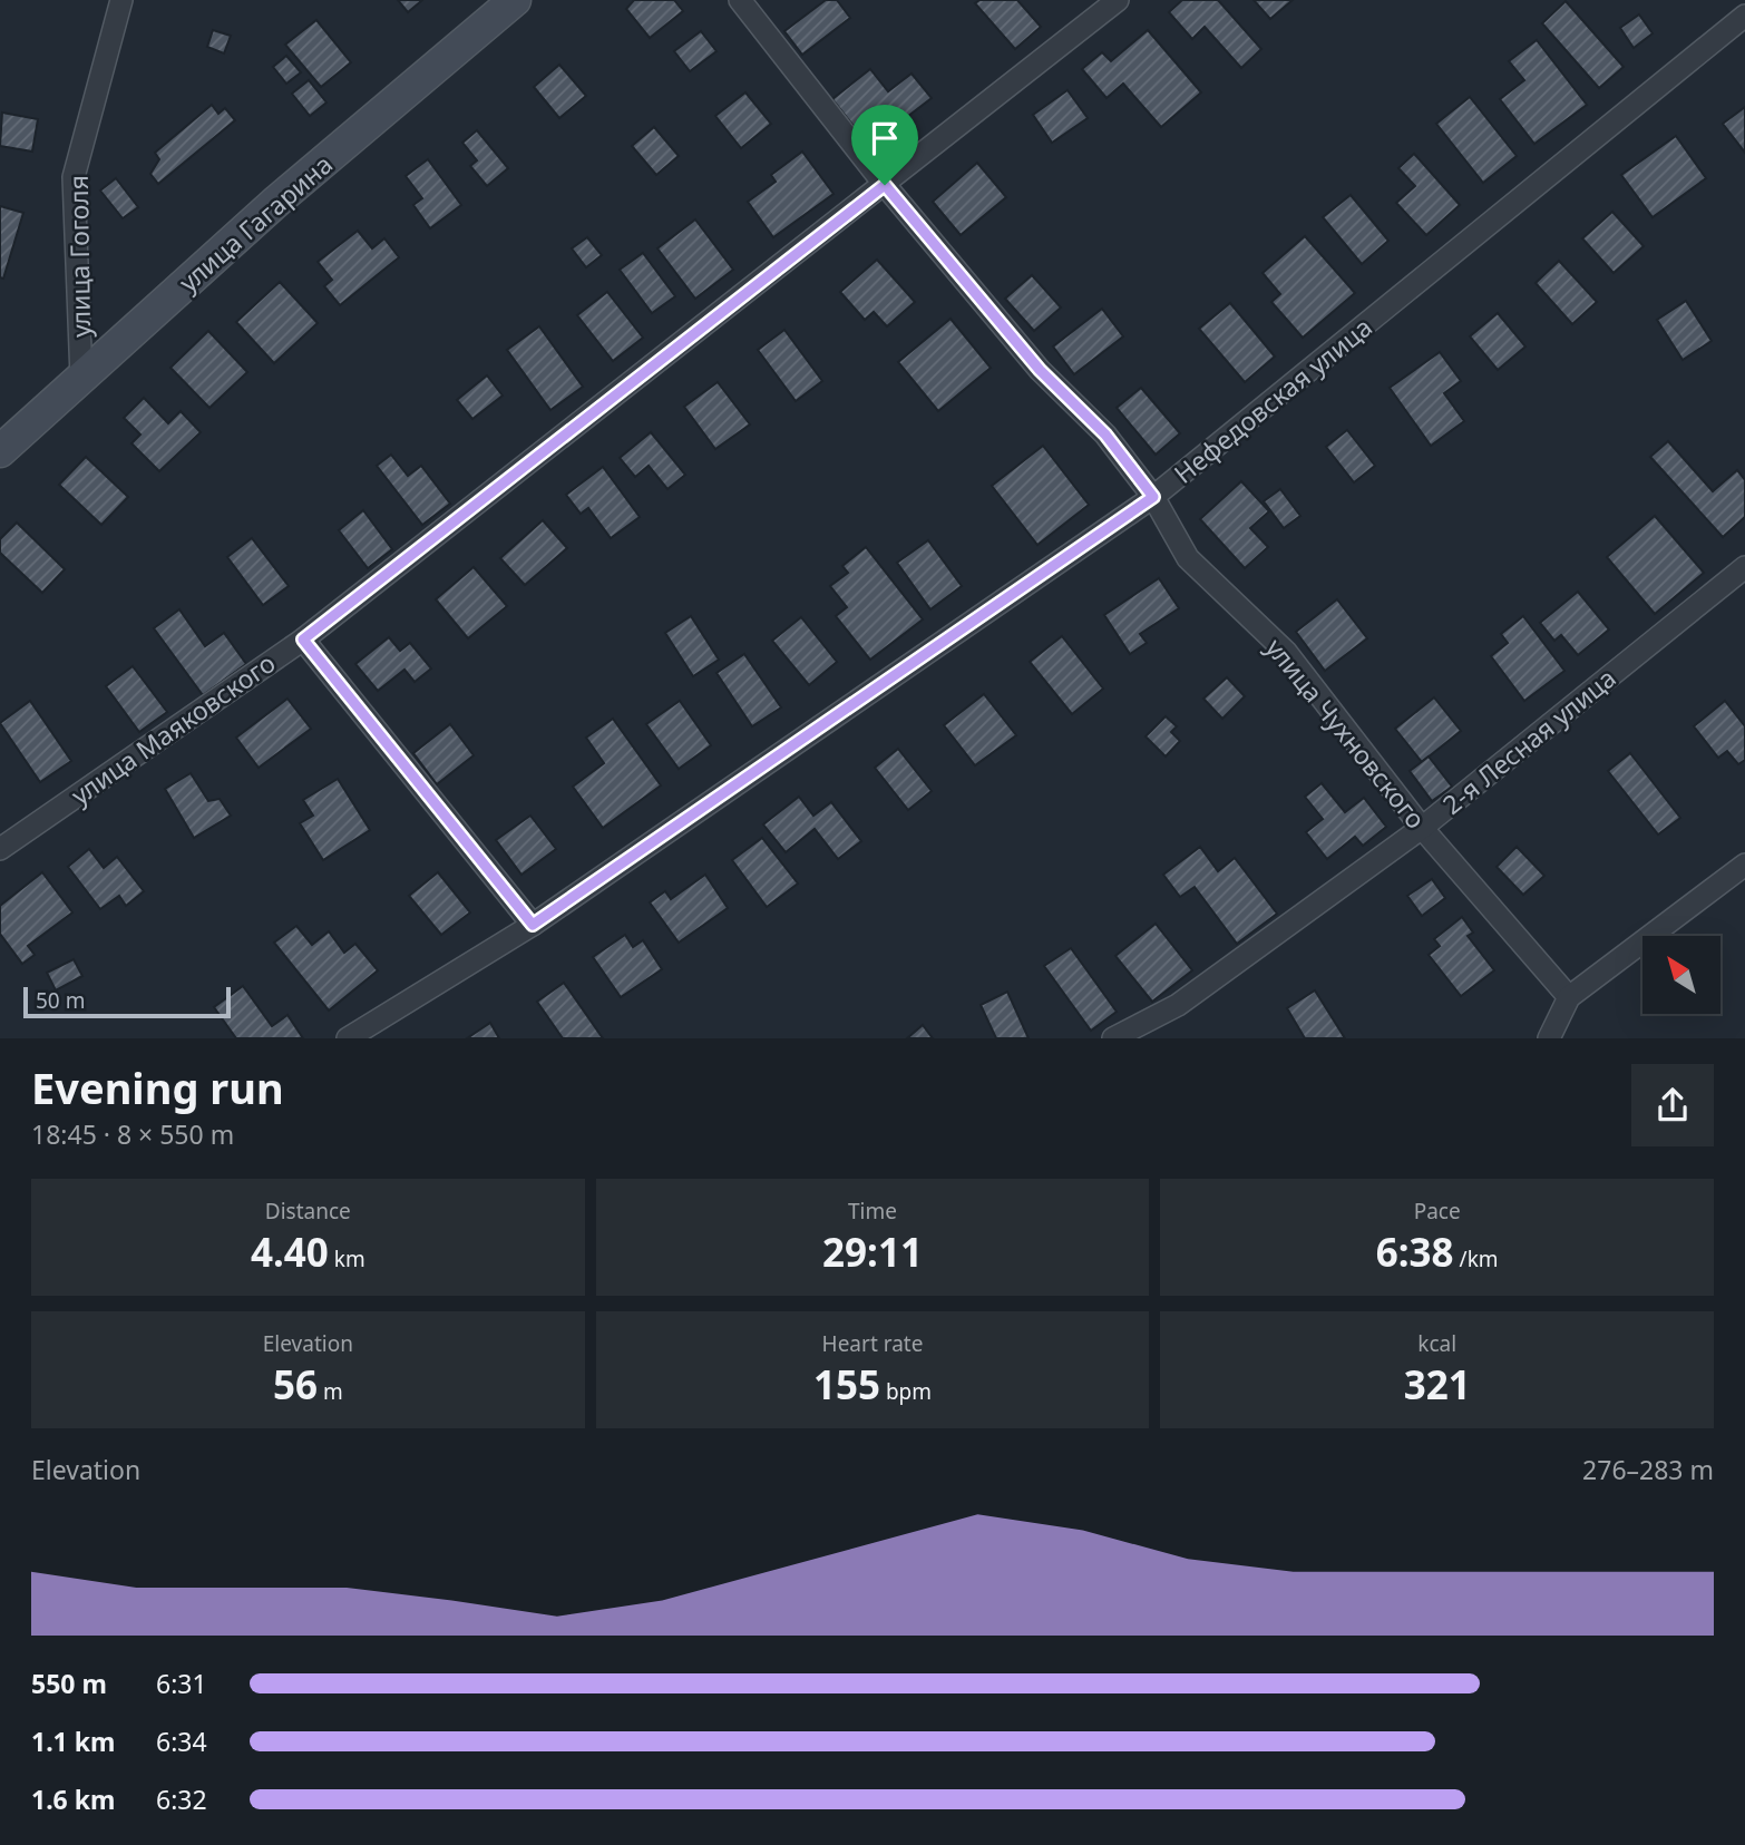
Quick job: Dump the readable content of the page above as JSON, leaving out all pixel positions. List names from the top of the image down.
{
  "streets": {
    "main road": ["улица Гагарина"],
    "street": [
      "улица Гоголя",
      "Нефедовская улица",
      "улица Маяковского",
      "улица Чухновского",
      "2-я Лесная улица"
    ]
  },
  "crossings": [
    ["улица Гагарина", "улица Гоголя"],
    ["Нефедовская улица", "улица Чухновского"],
    ["улица Маяковского", "улица Чухновского"],
    ["улица Чухновского", "2-я Лесная улица"]
  ],
  "scale_bar": "50 m",
  "north": "top left",
  "page": {
    "scale": "50 m",
    "heading": ["Evening run", "18:45 · 8 × 550 m"],
    "stats": [
      ["Distance", "4.40 km"],
      ["Time", "29:11"],
      ["Pace", "6:38 /km"],
      ["Elevation", "56 m"],
      ["Heart rate", "155 bpm"],
      ["kcal", "321"]
    ],
    "chart": ["Elevation", "276–283 m"],
    "list": [
      {
        "name": "550 m",
        "note": "6:31"
      },
      {
        "name": "1.1 km",
        "note": "6:34"
      },
      {
        "name": "1.6 km",
        "note": "6:32"
      }
    ]
  }
}
